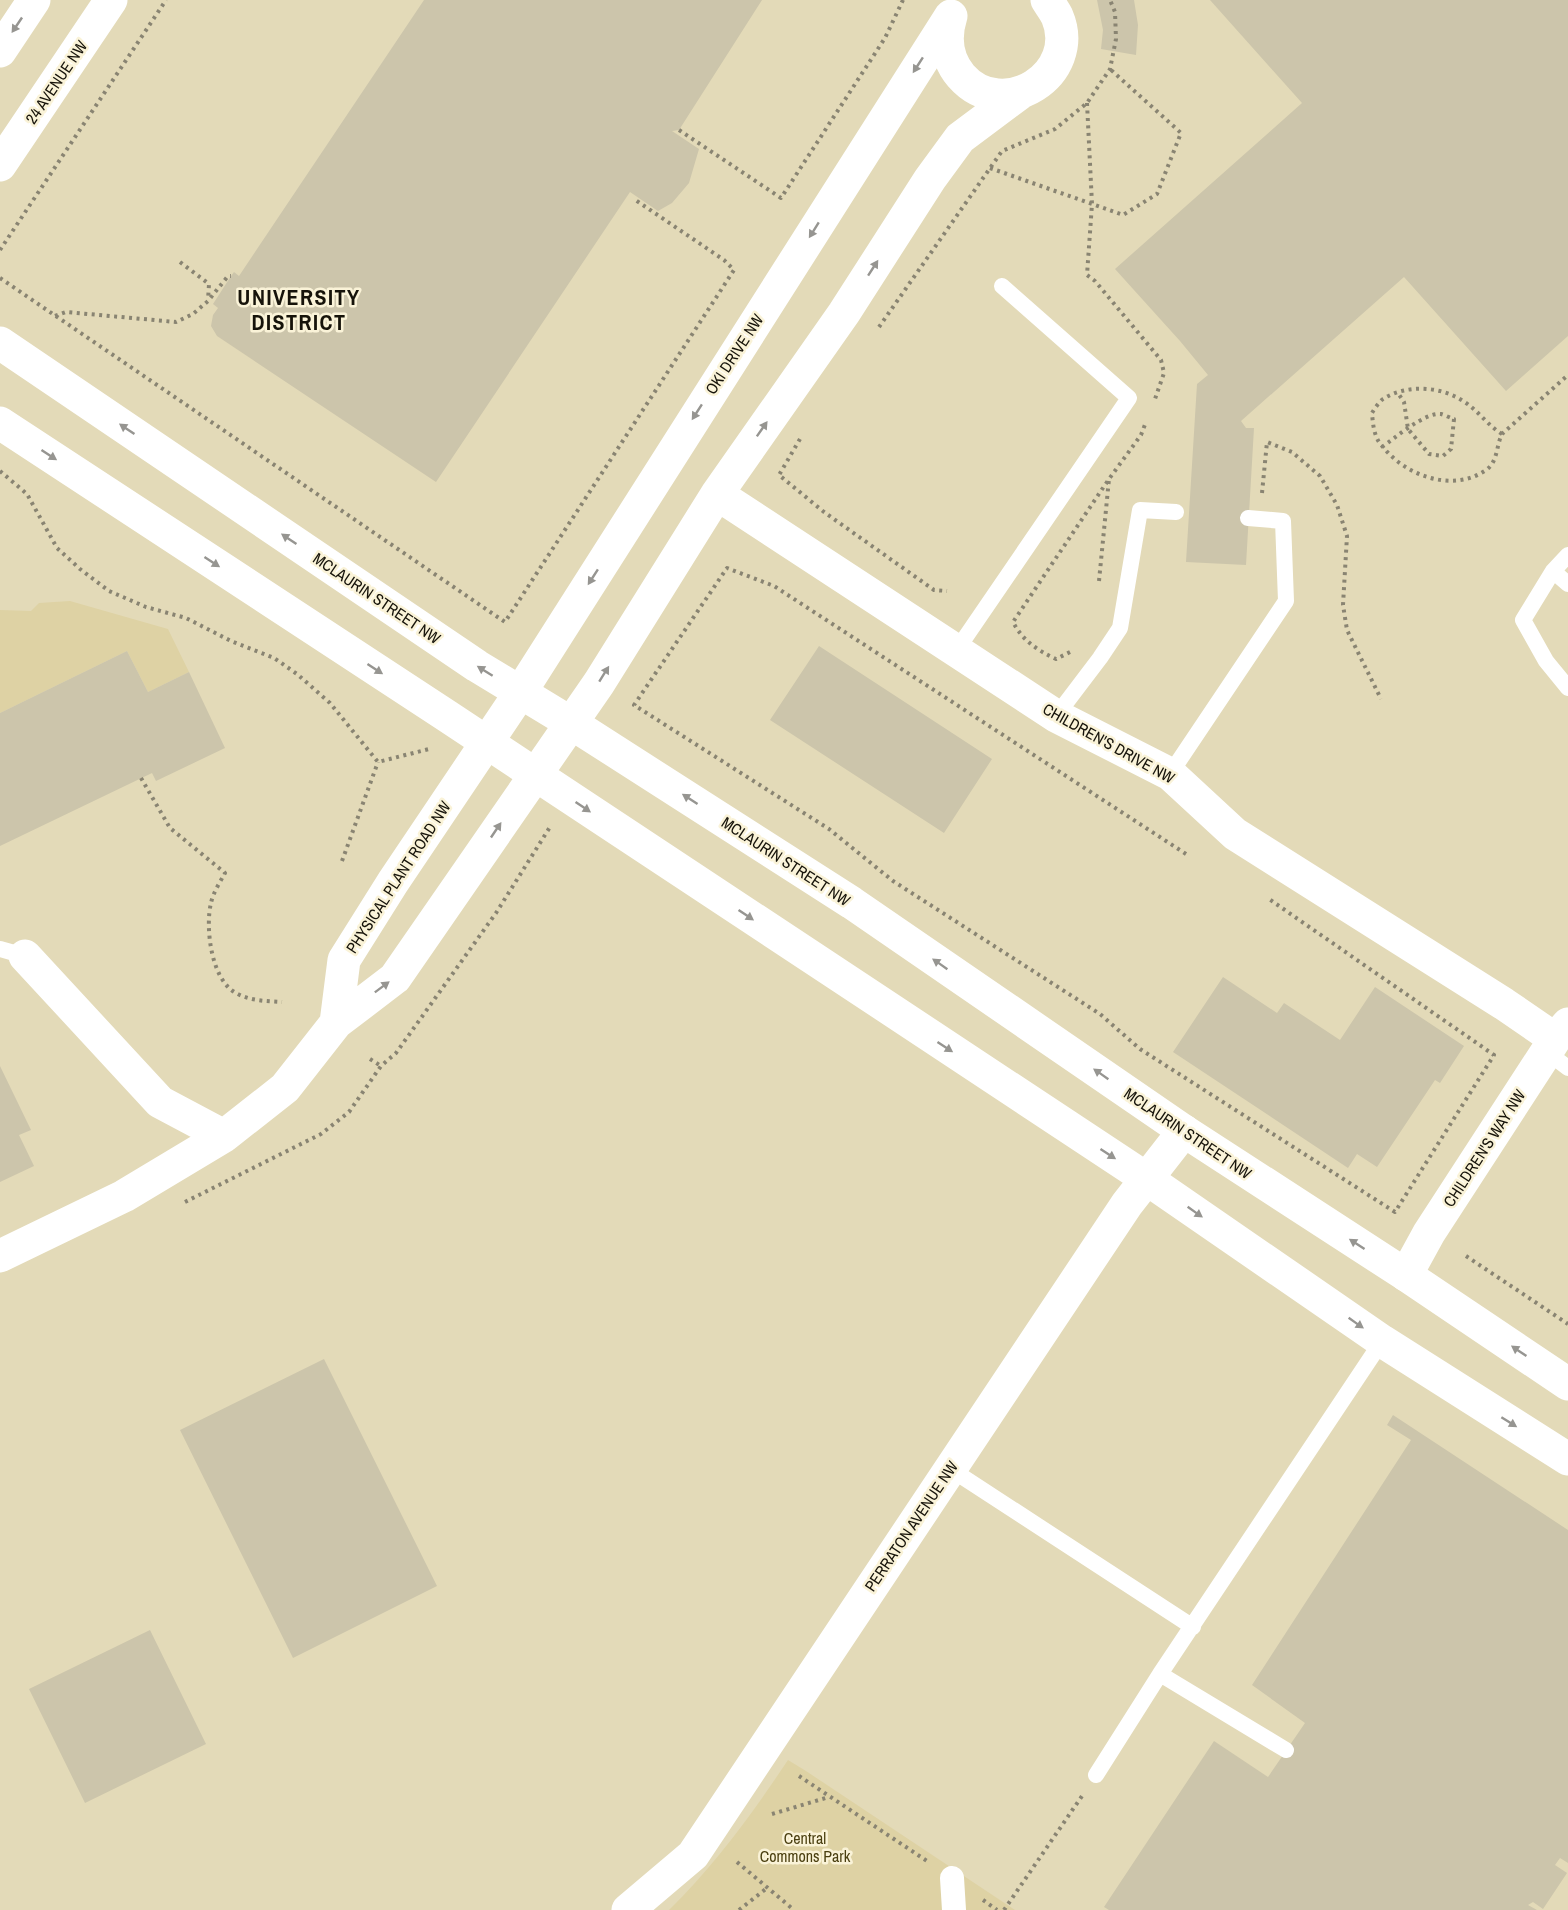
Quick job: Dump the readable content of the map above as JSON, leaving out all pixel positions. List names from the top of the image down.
{
  "streets": {
    "street": [
      "24 AVENUE NW",
      "OKI DRIVE NW",
      "MCLAURIN STREET NW",
      "CHILDREN'S DRIVE NW",
      "PHYSICAL PLANT ROAD NW",
      "CHILDREN'S WAY NW",
      "PERRATON AVENUE NW"
    ]
  },
  "crossings": [
    ["OKI DRIVE NW", "MCLAURIN STREET NW"],
    ["OKI DRIVE NW", "PHYSICAL PLANT ROAD NW"],
    ["MCLAURIN STREET NW", "CHILDREN'S WAY NW"],
    ["MCLAURIN STREET NW", "PERRATON AVENUE NW"],
    ["CHILDREN'S DRIVE NW", "CHILDREN'S WAY NW"]
  ],
  "districts": ["UNIVERSITY DISTRICT"],
  "parks": ["Central Commons Park"]
}
